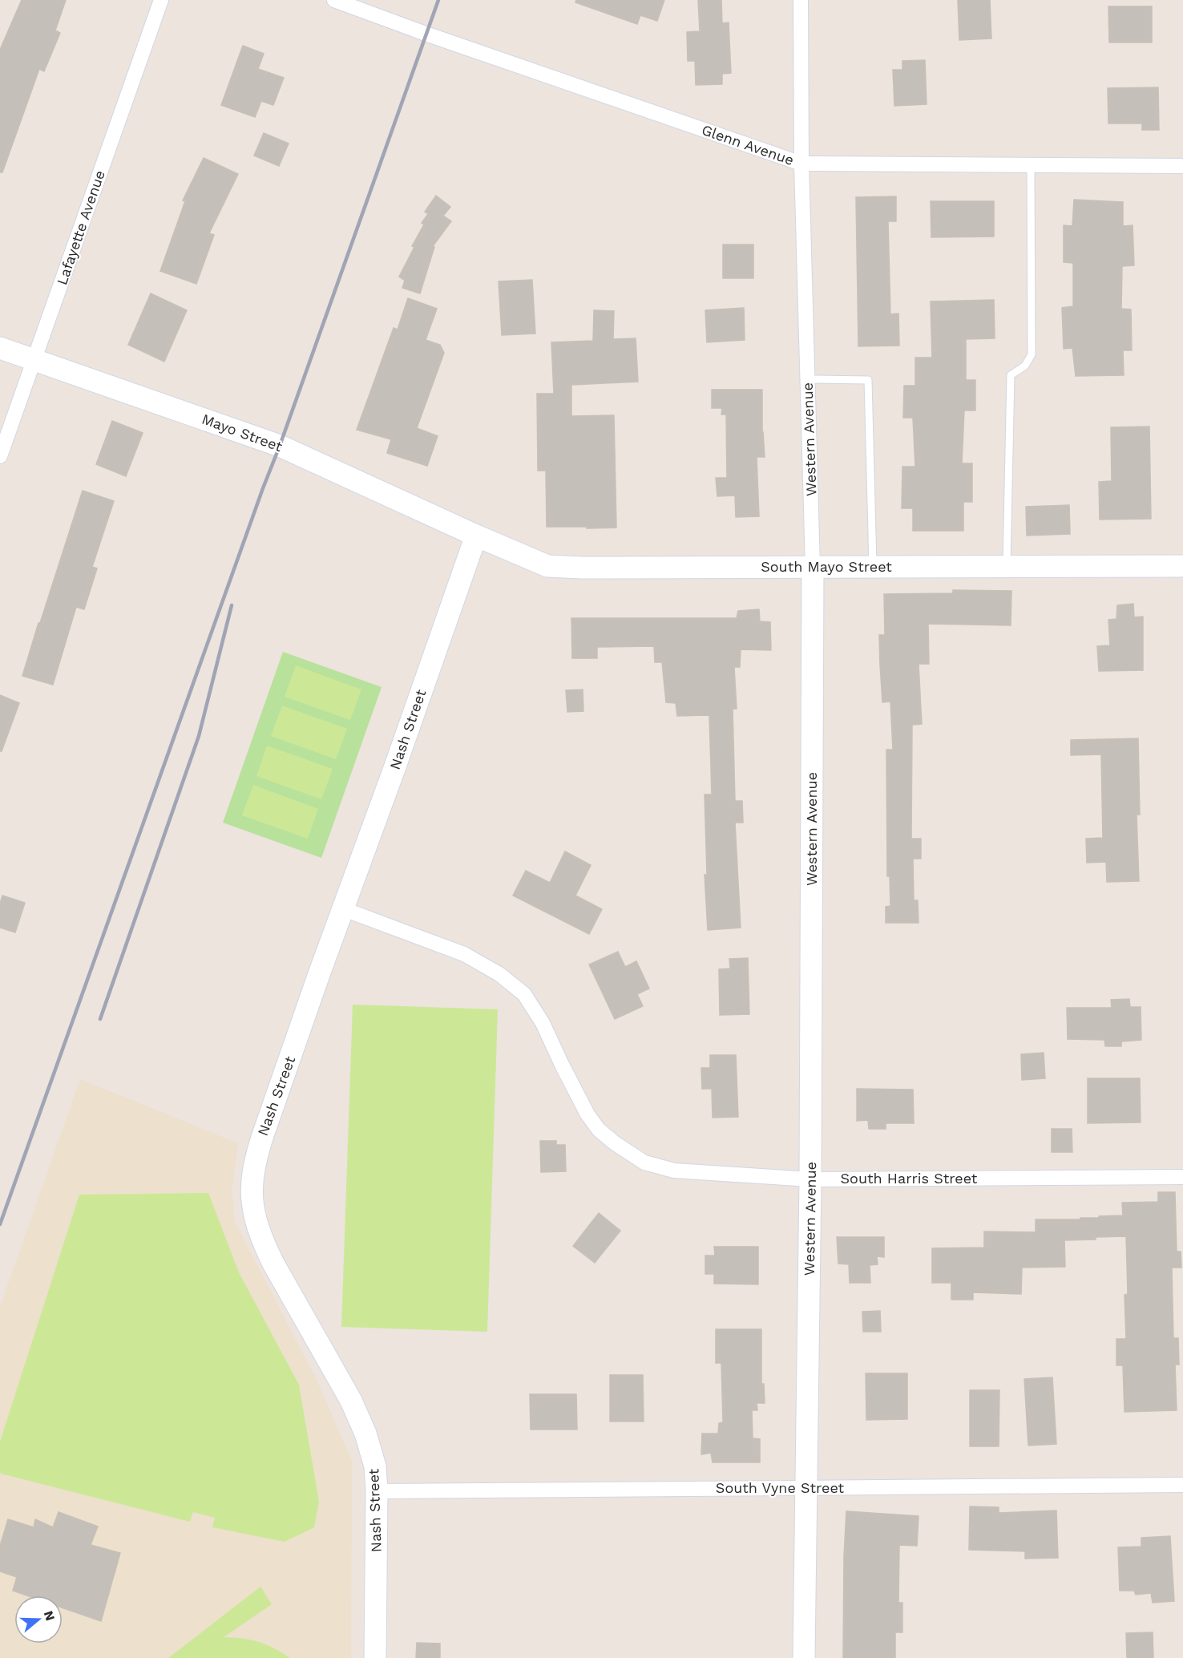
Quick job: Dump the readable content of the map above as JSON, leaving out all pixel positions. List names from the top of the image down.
{
  "streets": {
    "street": [
      "Glenn Avenue",
      "Lafayette Avenue",
      "Mayo Street",
      "Western Avenue",
      "South Mayo Street",
      "Nash Street",
      "South Harris Street",
      "South Vyne Street"
    ]
  },
  "crossings": [
    ["Glenn Avenue", "Western Avenue"],
    ["Lafayette Avenue", "Mayo Street"],
    ["Mayo Street", "South Mayo Street"],
    ["Mayo Street", "Nash Street"],
    ["Western Avenue", "South Mayo Street"],
    ["Western Avenue", "South Harris Street"],
    ["Western Avenue", "South Vyne Street"],
    ["South Mayo Street", "Nash Street"],
    ["Nash Street", "South Harris Street"],
    ["Nash Street", "South Vyne Street"]
  ],
  "north": "right"
}
